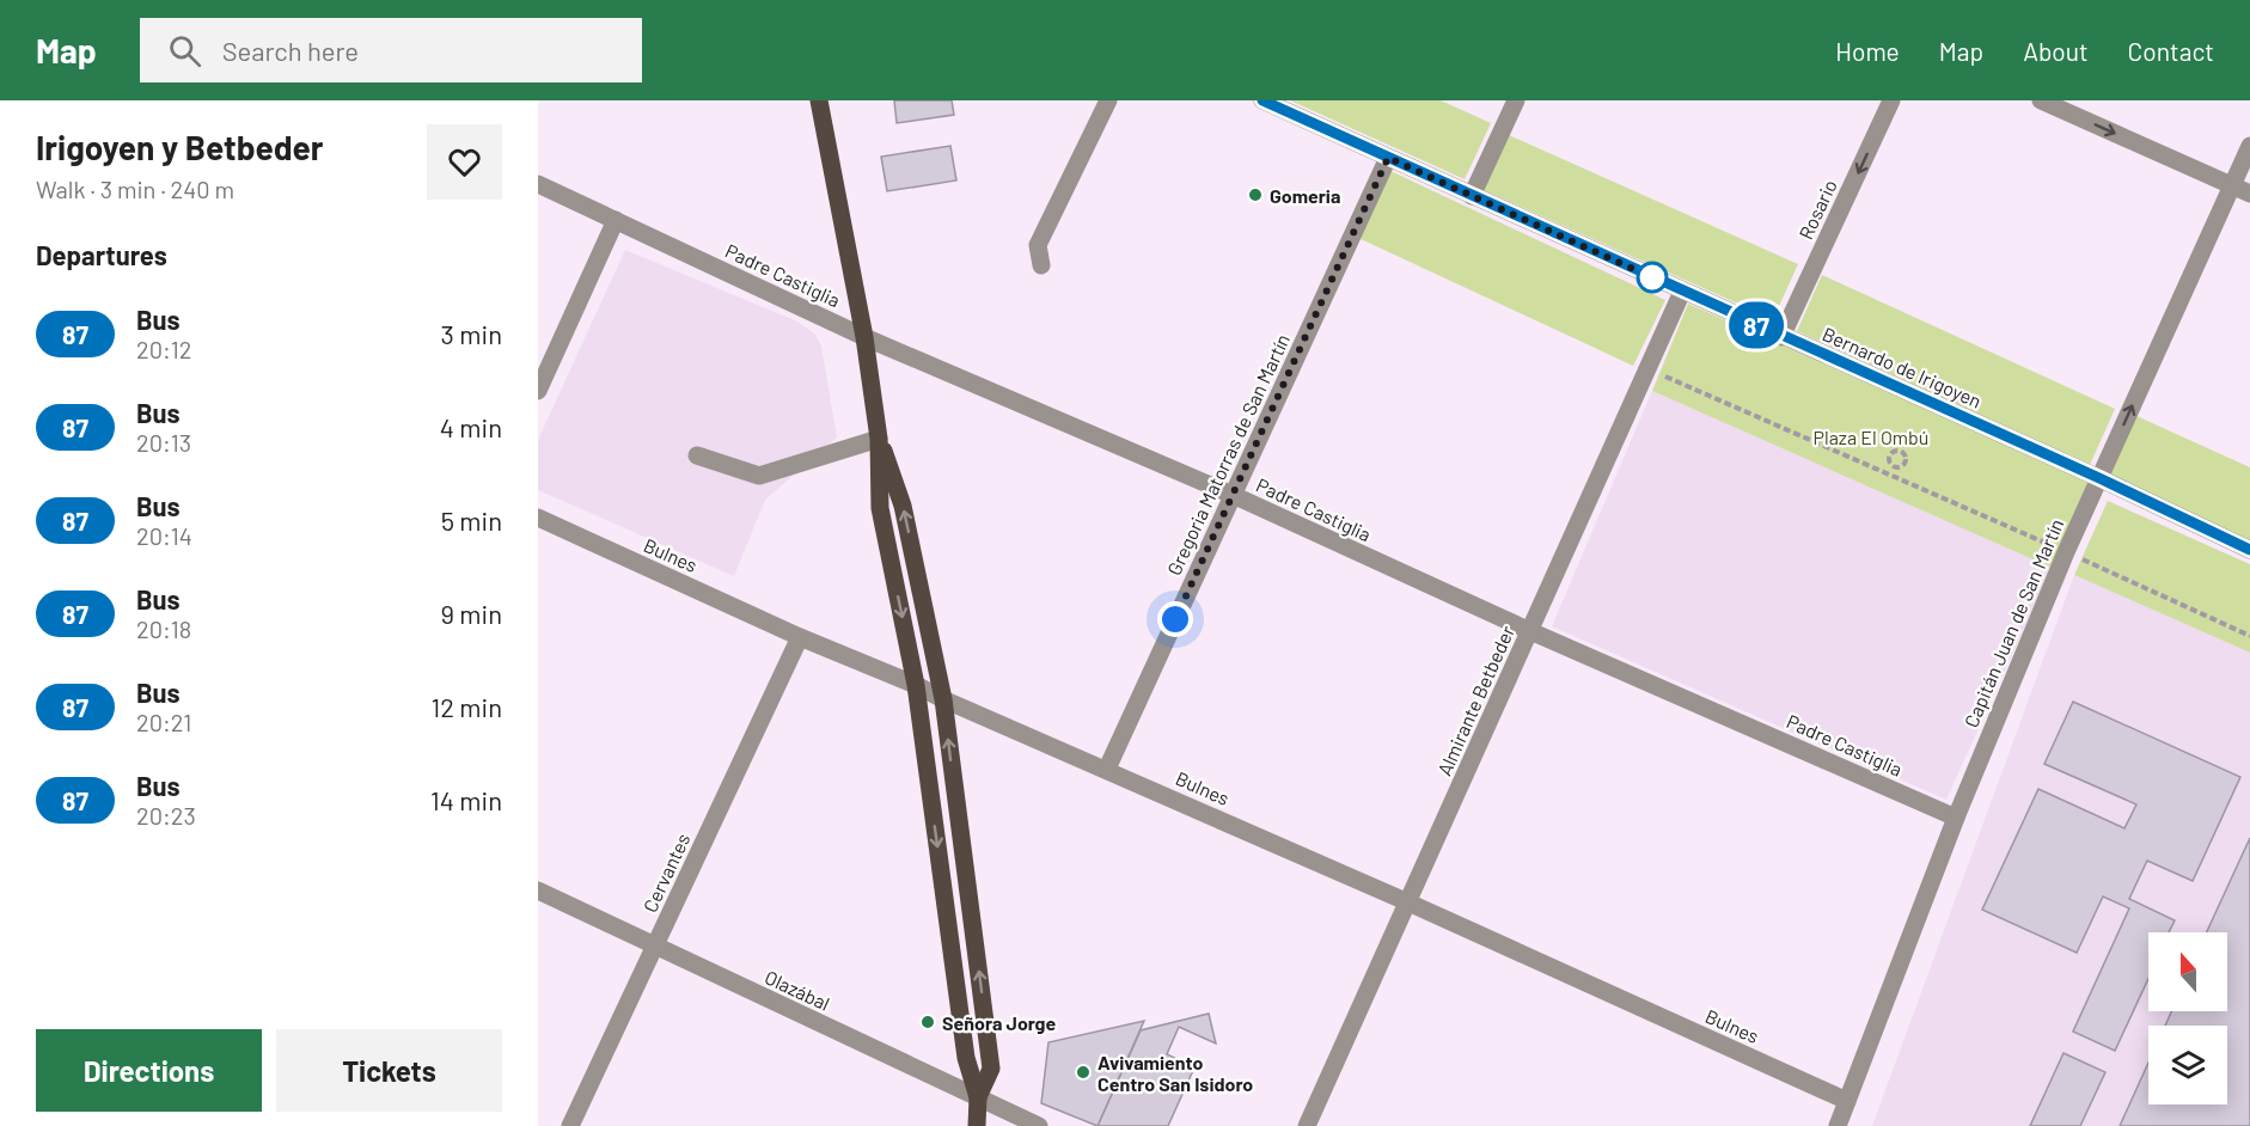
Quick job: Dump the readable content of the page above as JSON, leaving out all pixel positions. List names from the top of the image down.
{
  "streets": {
    "street": [
      "Rosario",
      "Padre Castiglia",
      "Bernardo de Irigoyen",
      "Gregoria Matorras de San Martín",
      "Bulnes",
      "Capitán Juan de San Martín",
      "Almirante Betbeder",
      "Cervantes",
      "Olazábal"
    ]
  },
  "crossings": [
    ["Rosario", "Bernardo de Irigoyen"],
    ["Padre Castiglia", "Gregoria Matorras de San Martín"],
    ["Padre Castiglia", "Capitán Juan de San Martín"],
    ["Padre Castiglia", "Almirante Betbeder"],
    ["Bernardo de Irigoyen", "Gregoria Matorras de San Martín"],
    ["Bernardo de Irigoyen", "Capitán Juan de San Martín"],
    ["Bernardo de Irigoyen", "Almirante Betbeder"],
    ["Gregoria Matorras de San Martín", "Bulnes"],
    ["Bulnes", "Capitán Juan de San Martín"],
    ["Bulnes", "Almirante Betbeder"],
    ["Bulnes", "Cervantes"],
    ["Cervantes", "Olazábal"]
  ],
  "one_way": ["Rosario"],
  "parks": ["Plaza El Ombú"],
  "places": ["Gomeria", "Señora Jorge", "Avivamiento Centro San Isidoro"],
  "lines": ["bus line 87"],
  "north": "top",
  "page": {
    "header": "Map",
    "search": "Search here",
    "nav": [
      "Home",
      "Map",
      "About",
      "Contact"
    ],
    "heading": [
      ["Irigoyen y Betbeder", "Walk · 3 min · 240 m"],
      "Departures"
    ],
    "on_map": "87",
    "list": [
      {
        "mark": "87",
        "name": "Bus",
        "note": "20:12",
        "value": "3 min"
      },
      {
        "mark": "87",
        "name": "Bus",
        "note": "20:13",
        "value": "4 min"
      },
      {
        "mark": "87",
        "name": "Bus",
        "note": "20:14",
        "value": "5 min"
      },
      {
        "mark": "87",
        "name": "Bus",
        "note": "20:18",
        "value": "9 min"
      },
      {
        "mark": "87",
        "name": "Bus",
        "note": "20:21",
        "value": "12 min"
      },
      {
        "mark": "87",
        "name": "Bus",
        "note": "20:23",
        "value": "14 min"
      }
    ],
    "buttons": ["Directions", "Tickets"]
  }
}
